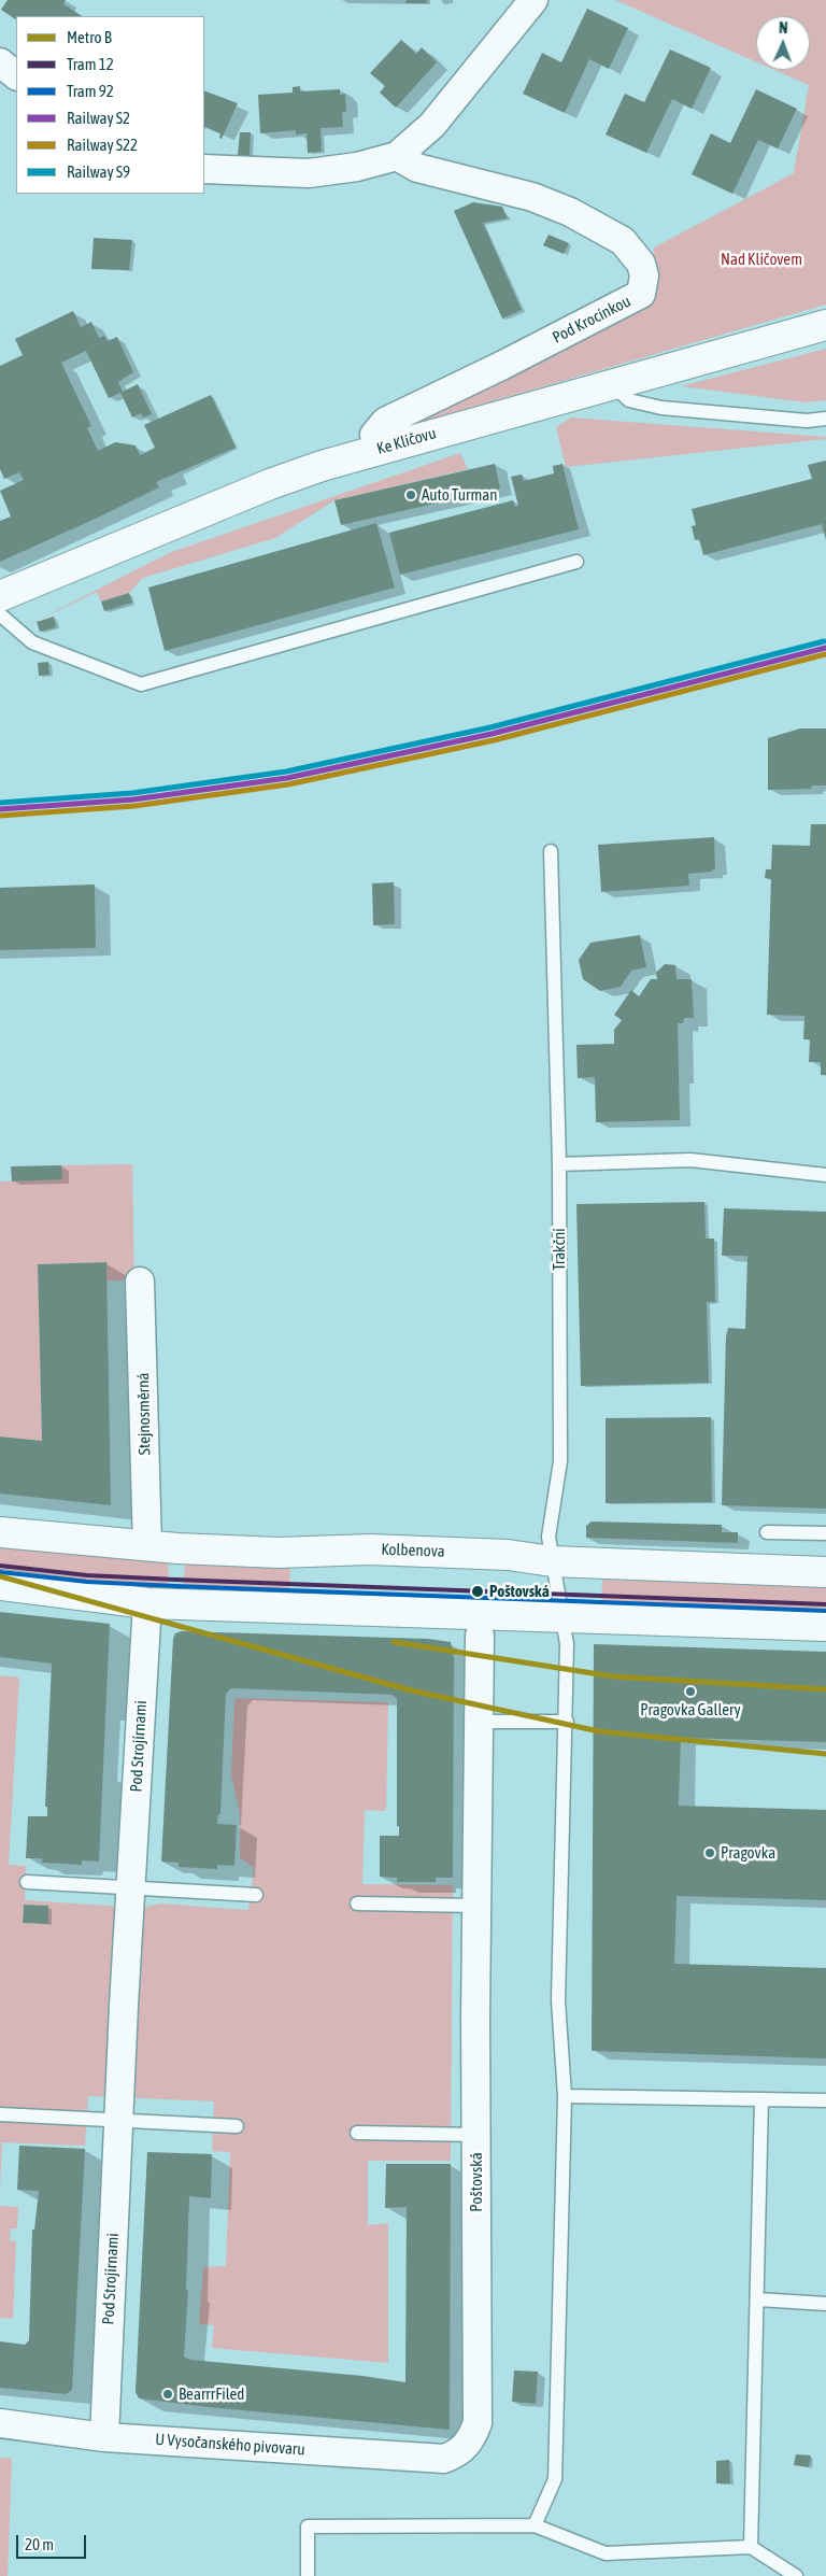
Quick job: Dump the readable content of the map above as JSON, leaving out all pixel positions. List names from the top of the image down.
{
  "streets": {
    "main road": ["Ke Klíčovu", "Kolbenova"],
    "street": [
      "Pod Krocínkou",
      "Stejnosměrná",
      "Pod Strojírnami",
      "Poštovská",
      "U Vysočanského pivovaru"
    ],
    "lane": ["Trakční"]
  },
  "crossings": [
    ["Pod Krocínkou", "Ke Klíčovu"],
    ["Trakční", "Kolbenova"],
    ["Stejnosměrná", "Kolbenova"],
    ["Pod Strojírnami", "U Vysočanského pivovaru"],
    ["Poštovská", "U Vysočanského pivovaru"]
  ],
  "parks": ["Nad Klíčovem"],
  "places": [
    "Auto Turman",
    "Poštovská",
    "Pragovka Gallery",
    "Pragovka",
    "BearrrFiled"
  ],
  "lines": [
    "rail line S9",
    "rail line S2",
    "rail line S22",
    "tram line 12",
    "tram line 92",
    "metro line B"
  ],
  "legend": [
    "Metro B",
    "Tram 12",
    "Tram 92",
    "Railway S2",
    "Railway S22",
    "Railway S9"
  ],
  "scale_bar": "20 m",
  "north": "top"
}
